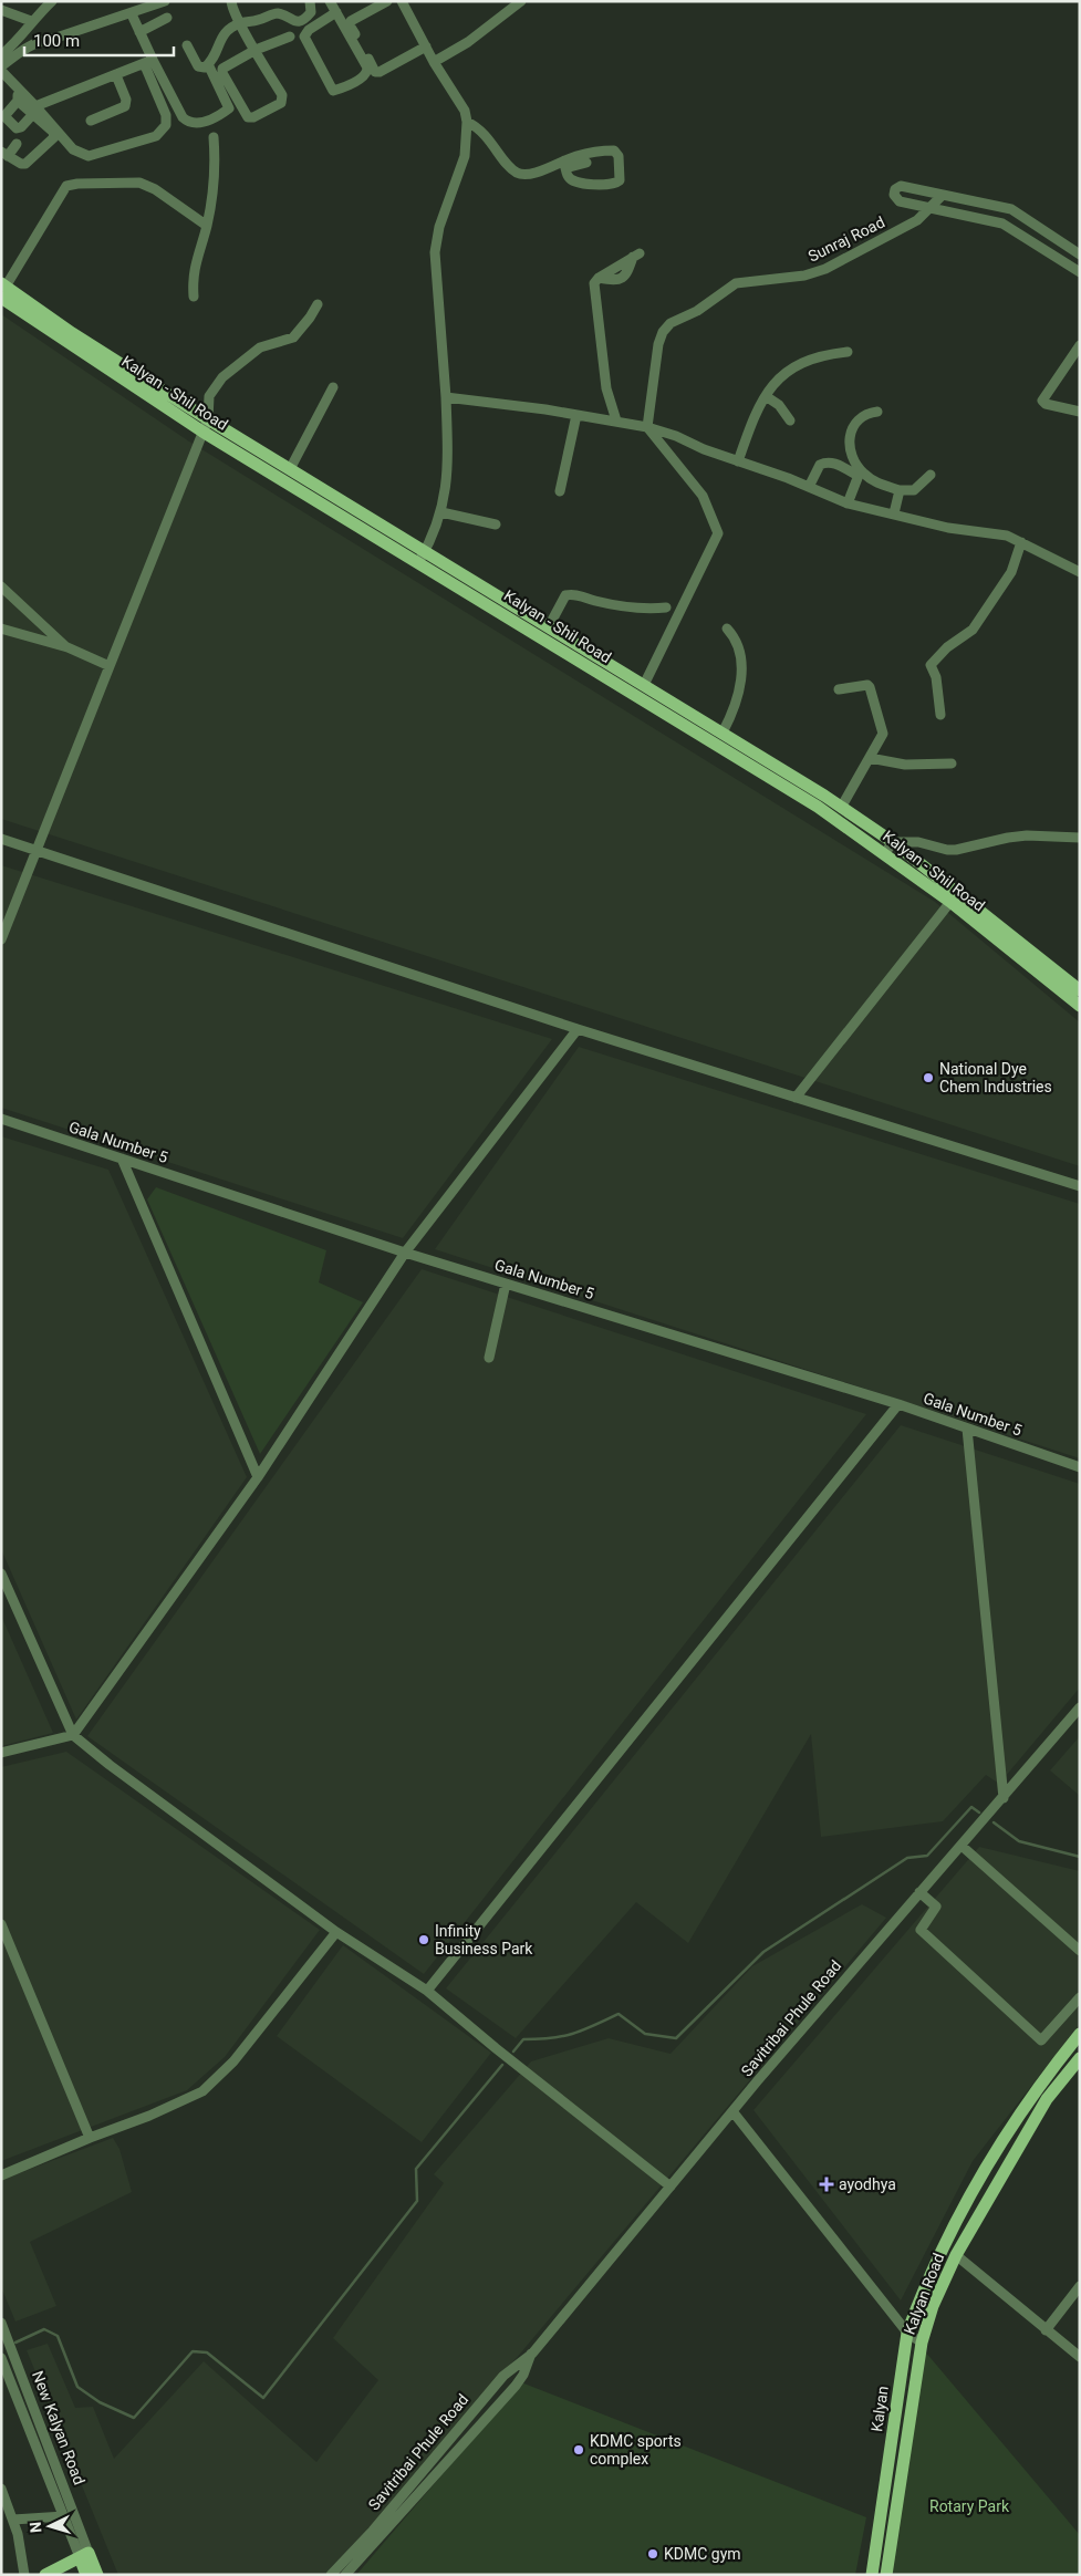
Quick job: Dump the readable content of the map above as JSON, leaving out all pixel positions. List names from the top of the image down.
{
  "streets": {
    "main road": [
      "Kalyan - Shil Road",
      "Kalyan Road",
      "Kalyan",
      "New Kalyan Road"
    ],
    "street": ["Sunraj Road", "Gala Number 5", "Savitribai Phule Road"]
  },
  "crossings": [
    ["Kalyan Road", "Kalyan"]
  ],
  "parks": ["Rotary Park"],
  "places": {
    "other": [
      "National Dye Chem Industries",
      "Infinity Business Park",
      "KDMC sports complex",
      "KDMC gym"
    ],
    "health": ["ayodhya"]
  },
  "scale_bar": "100 m",
  "north": "left"
}
